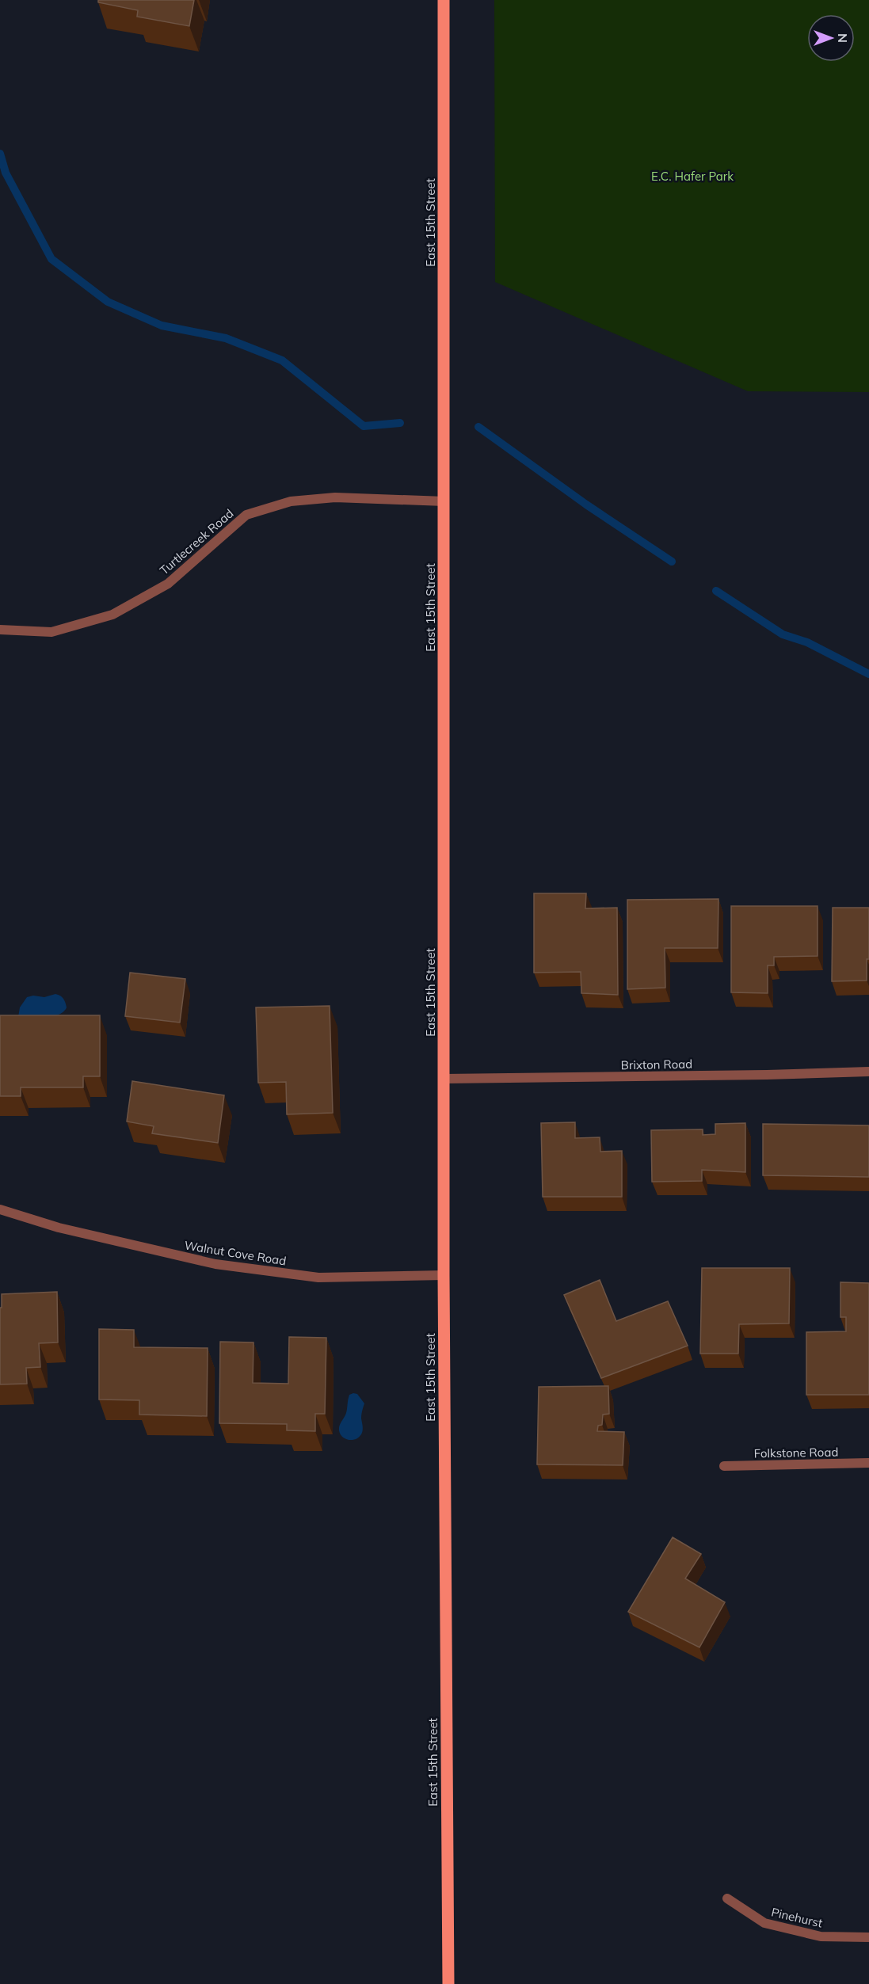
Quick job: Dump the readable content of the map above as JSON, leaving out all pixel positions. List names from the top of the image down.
{
  "streets": {
    "main road": ["East 15th Street"],
    "street": [
      "Turtlecreek Road",
      "Brixton Road",
      "Walnut Cove Road",
      "Folkstone Road",
      "Pinehurst"
    ]
  },
  "crossings": [
    ["East 15th Street", "Turtlecreek Road"],
    ["East 15th Street", "Brixton Road"],
    ["East 15th Street", "Walnut Cove Road"]
  ],
  "parks": ["E.C. Hafer Park"],
  "north": "right"
}
